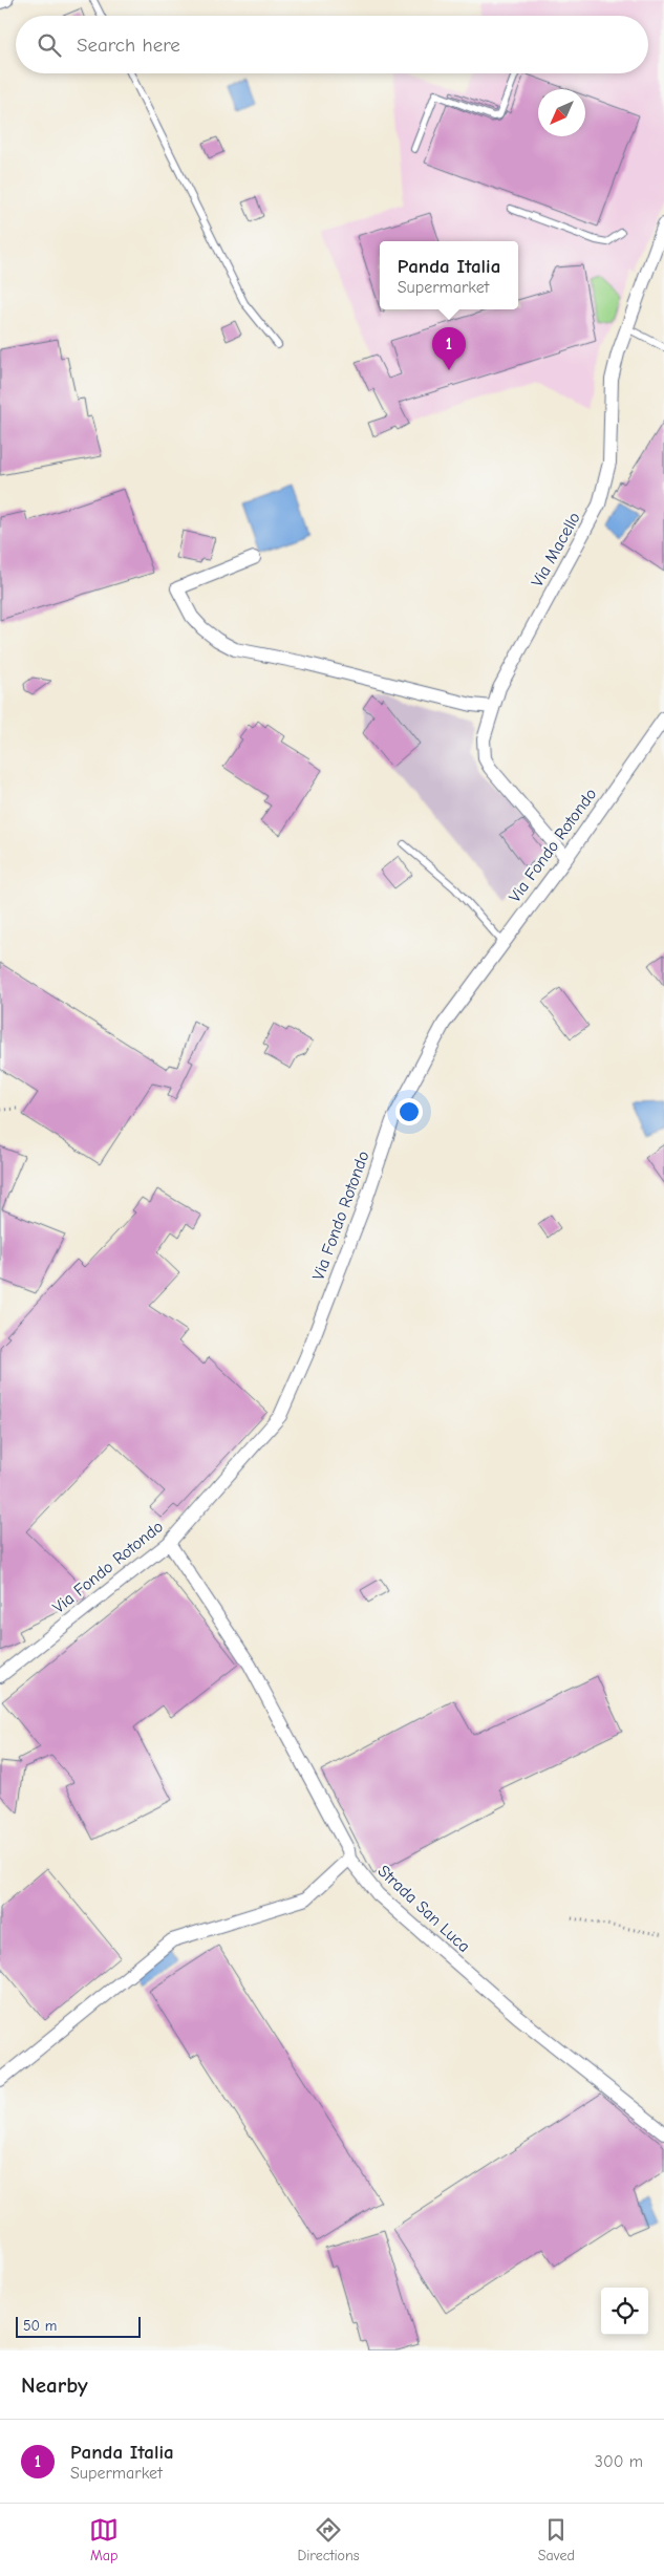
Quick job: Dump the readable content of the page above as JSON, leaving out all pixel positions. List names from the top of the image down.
{
  "streets": {
    "street": ["Via Macello", "Via Fondo Rotondo", "Strada San Luca"]
  },
  "crossings": [
    ["Via Macello", "Via Fondo Rotondo"],
    ["Via Fondo Rotondo", "Strada San Luca"]
  ],
  "scale_bar": "50 m",
  "north": "bottom left",
  "page": {
    "search": "Search here",
    "popup": ["Panda Italia", "Supermarket"],
    "pins": "1",
    "scale": "50 m",
    "heading": "Nearby",
    "list": [
      {
        "mark": "1",
        "name": "Panda Italia",
        "note": "Supermarket",
        "value": "300 m"
      }
    ],
    "nav": ["Map", "Directions", "Saved"]
  }
}
